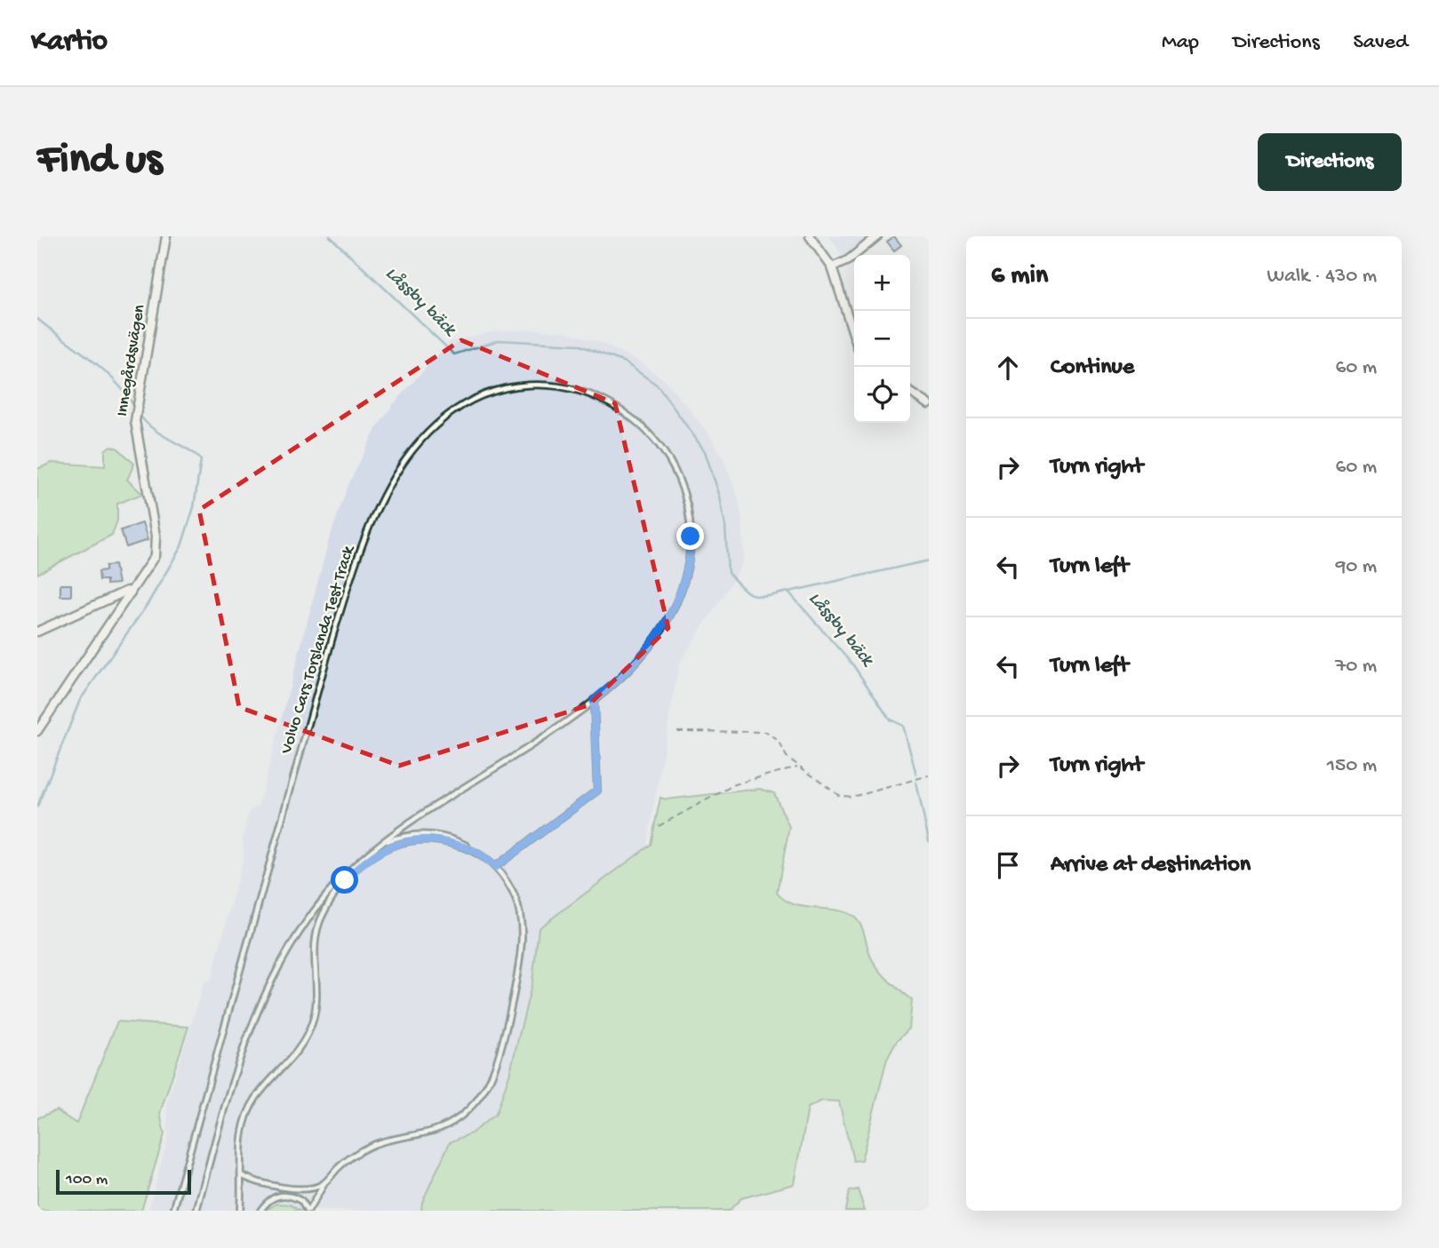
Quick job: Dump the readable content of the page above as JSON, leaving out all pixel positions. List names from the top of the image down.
{
  "streets": {
    "street": ["Innegårdsvägen"],
    "lane": ["Volvo Cars Torslanda Test Track"]
  },
  "water": ["Låssby bäck"],
  "scale_bar": "100 m",
  "page": {
    "header": "Kartio",
    "nav": ["Map", "Directions", "Saved"],
    "buttons": "Directions",
    "title": "Find us",
    "heading": ["6 min", "Walk · 430 m"],
    "map_buttons": ["+", "−"],
    "list": [
      ["Continue", "60 m"],
      ["Turn right", "60 m"],
      ["Turn left", "90 m"],
      ["Turn left", "70 m"],
      ["Turn right", "150 m"],
      "Arrive at destination"
    ],
    "scale": "100 m"
  }
}
